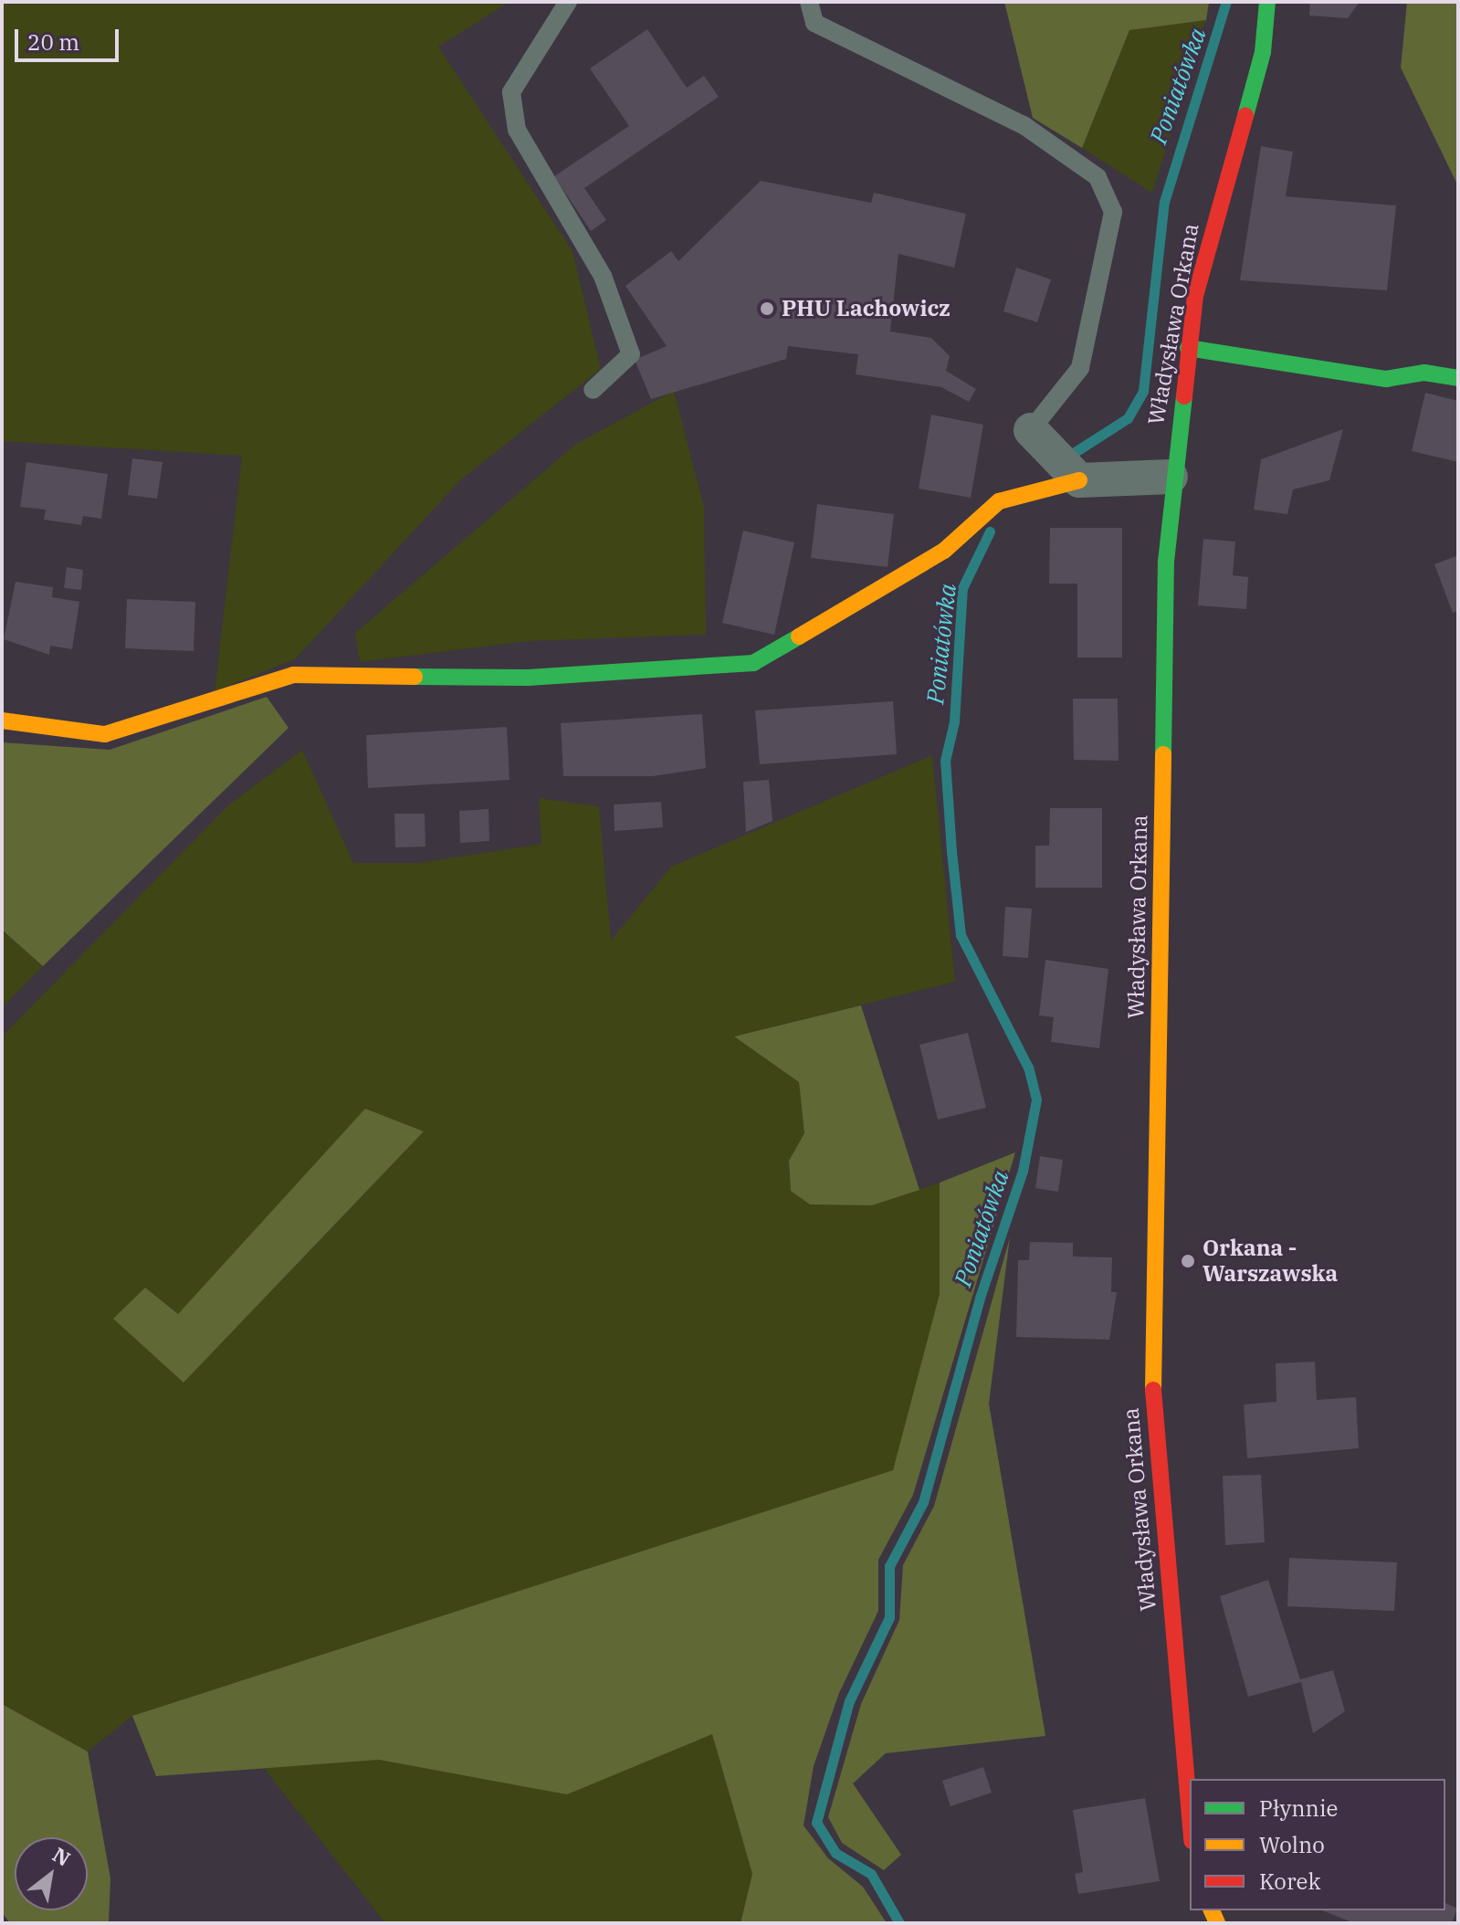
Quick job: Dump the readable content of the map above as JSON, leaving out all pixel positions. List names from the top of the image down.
{
  "streets": {
    "street": ["Władysława Orkana"]
  },
  "water": ["Poniatówka"],
  "places": ["PHU Lachowicz", "Orkana - Warszawska"],
  "legend": ["Płynnie", "Wolno", "Korek"],
  "scale_bar": "20 m",
  "north": "top right"
}
